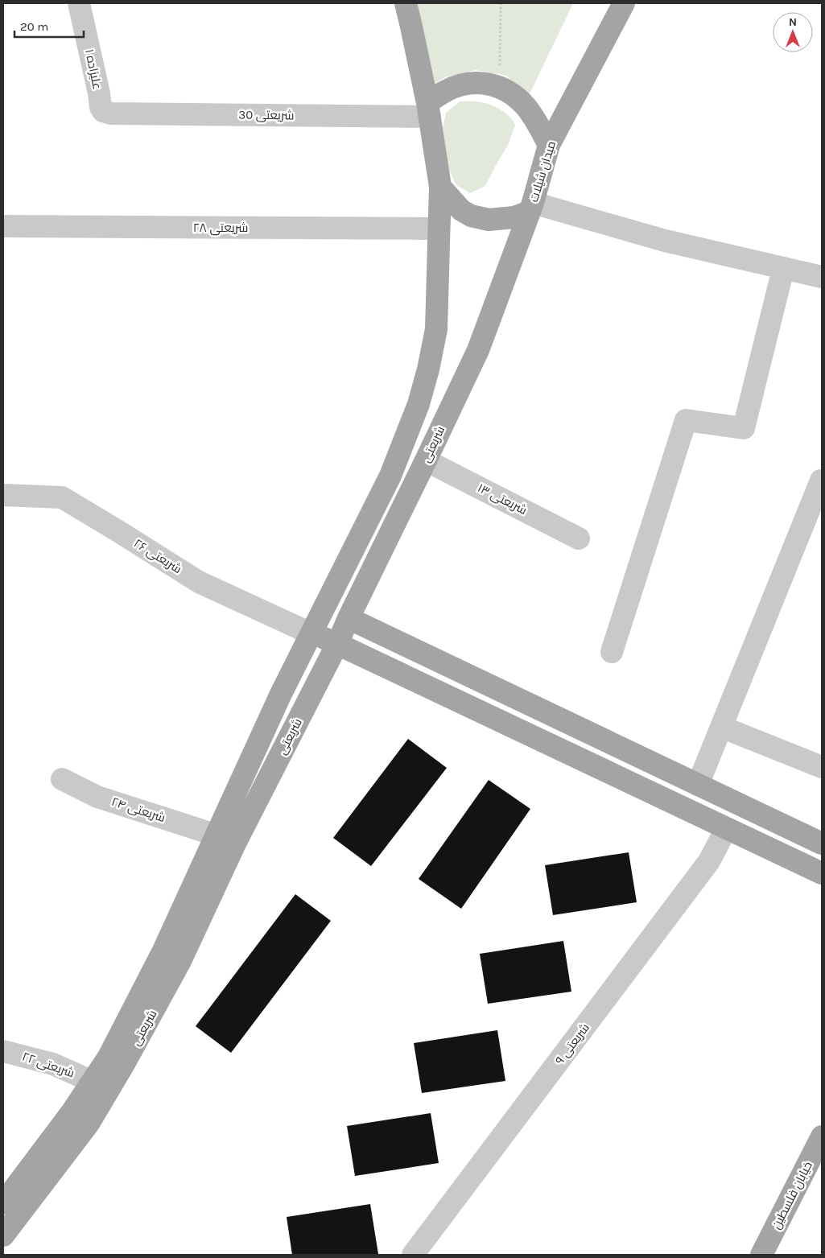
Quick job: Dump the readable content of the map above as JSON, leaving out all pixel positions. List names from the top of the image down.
{
  "streets": {
    "main road": ["میدان شیلات", "شریعتی", "خیابان فلسطین"],
    "street": [
      "علیزاده ۱",
      "شریعتی 30",
      "شریعتی ۲۸",
      "شریعتی ۱۳",
      "شریعتی ۲۶",
      "شریعتی ۲۴",
      "شریعتی ۹",
      "شریعتی ۲۲"
    ]
  },
  "crossings": [
    ["علیزاده ۱", "شریعتی 30"],
    ["شریعتی 30", "میدان شیلات"],
    ["شریعتی 30", "شریعتی"],
    ["میدان شیلات", "شریعتی"],
    ["شریعتی ۲۸", "شریعتی"],
    ["شریعتی", "شریعتی ۱۳"],
    ["شریعتی", "شریعتی ۲۶"],
    ["شریعتی", "شریعتی ۲۴"],
    ["شریعتی", "شریعتی ۲۲"]
  ],
  "scale_bar": "20 m",
  "north": "top"
}
